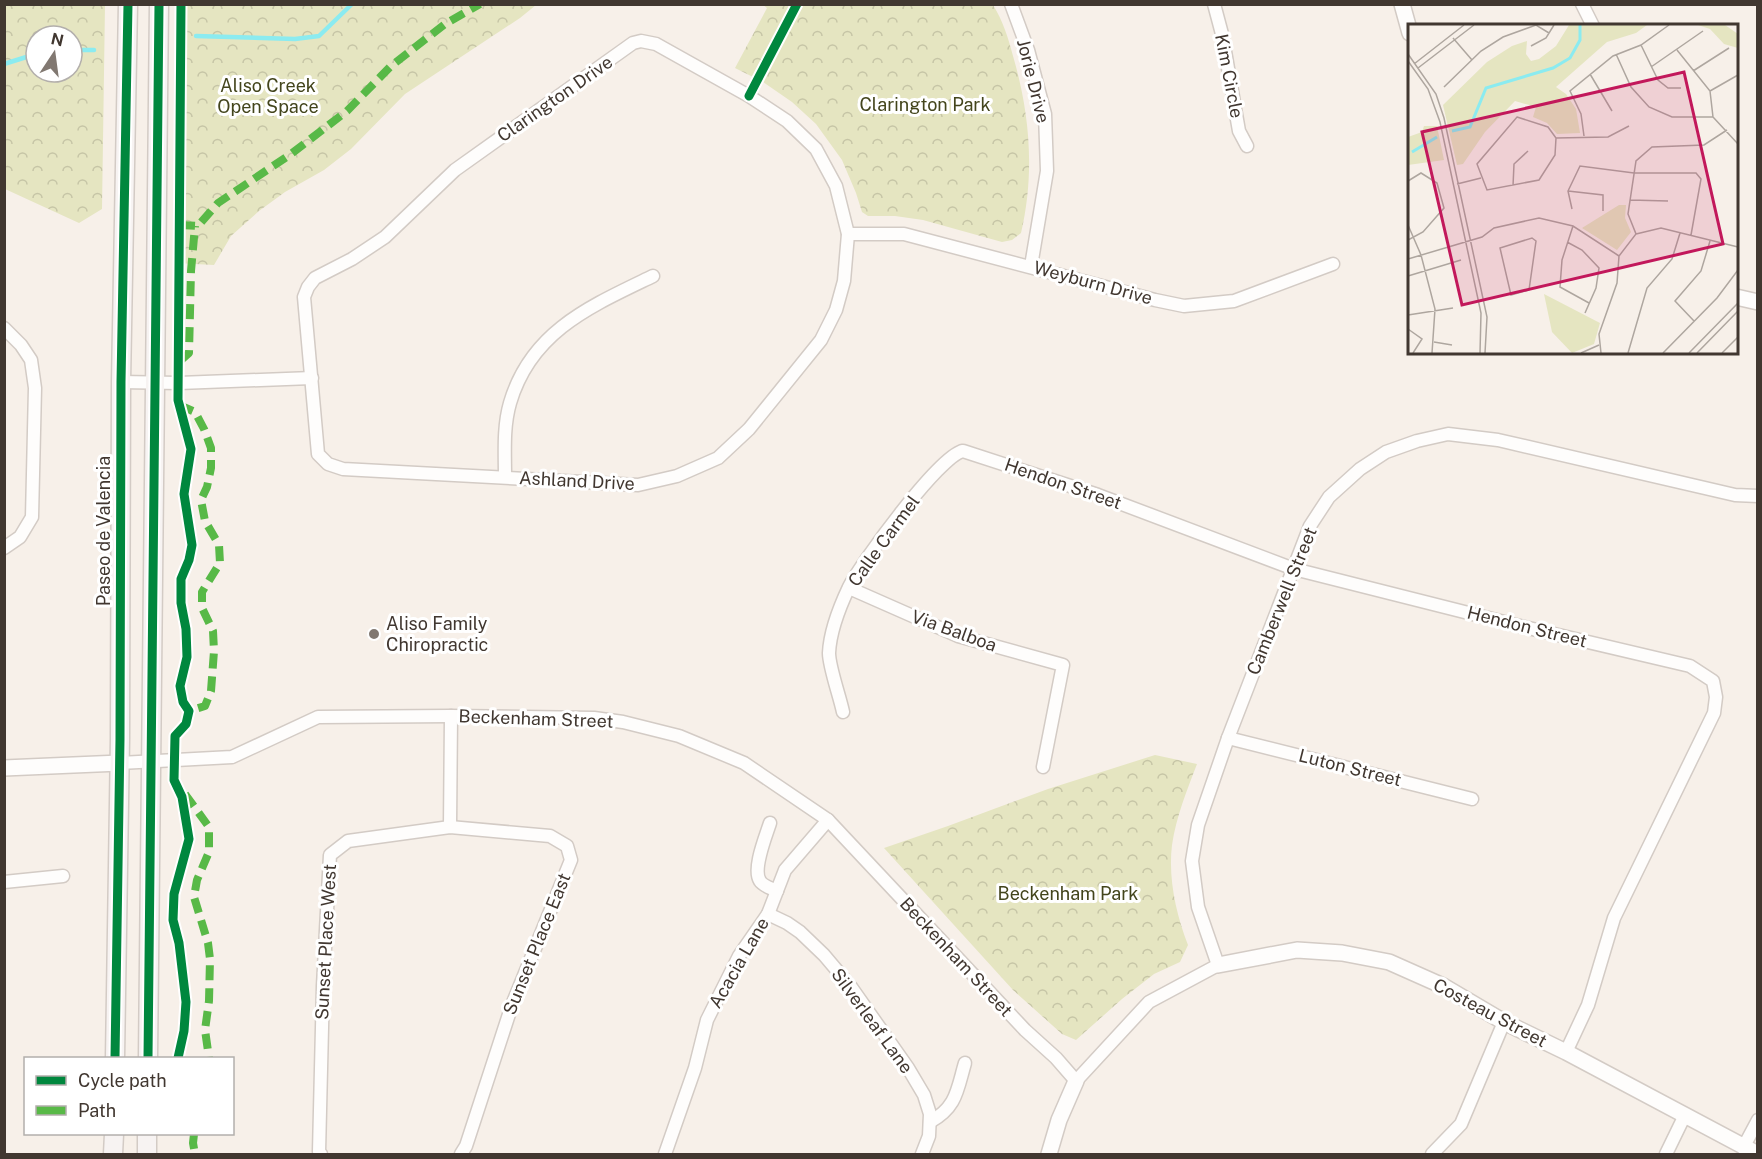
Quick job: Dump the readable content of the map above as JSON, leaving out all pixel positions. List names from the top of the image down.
{
  "streets": {
    "main road": ["Paseo de Valencia"],
    "street": [
      "Kim Circle",
      "Jorie Drive",
      "Clarington Drive",
      "Weyburn Drive",
      "Ashland Drive",
      "Hendon Street",
      "Calle Carmel",
      "Camberwell Street",
      "Via Balboa",
      "Beckenham Street",
      "Luton Street",
      "Sunset Place West",
      "Sunset Place East",
      "Acacia Lane",
      "Costeau Street",
      "Silverleaf Lane"
    ]
  },
  "crossings": [
    ["Jorie Drive", "Weyburn Drive"],
    ["Clarington Drive", "Weyburn Drive"],
    ["Clarington Drive", "Ashland Drive"],
    ["Weyburn Drive", "Ashland Drive"],
    ["Hendon Street", "Calle Carmel"],
    ["Hendon Street", "Camberwell Street"],
    ["Hendon Street", "Costeau Street"],
    ["Paseo de Valencia", "Beckenham Street"],
    ["Calle Carmel", "Via Balboa"],
    ["Camberwell Street", "Luton Street"],
    ["Camberwell Street", "Costeau Street"],
    ["Beckenham Street", "Acacia Lane"],
    ["Sunset Place West", "Sunset Place East"],
    ["Acacia Lane", "Silverleaf Lane"]
  ],
  "parks": ["Aliso Creek Open Space", "Clarington Park", "Beckenham Park"],
  "places": ["Aliso Family Chiropractic"],
  "legend": ["Cycle path", "Path"],
  "north": "top"
}
